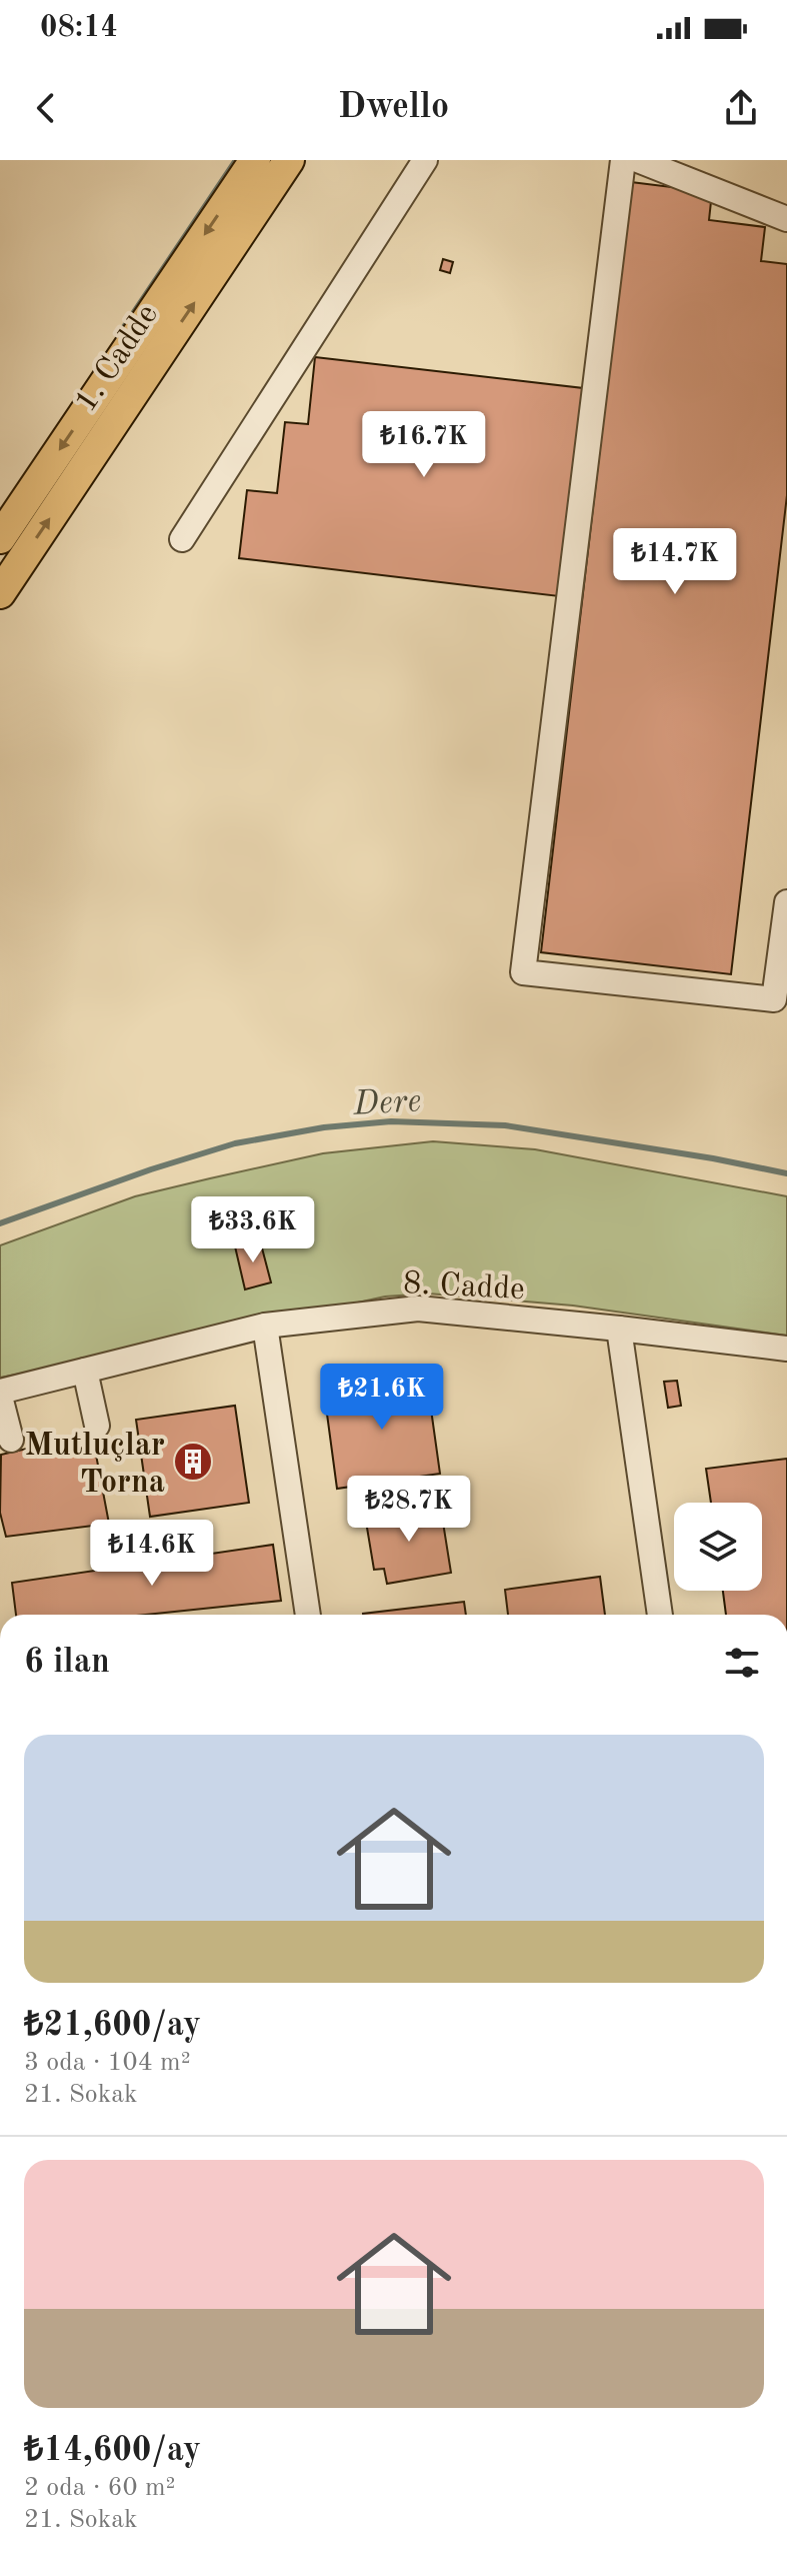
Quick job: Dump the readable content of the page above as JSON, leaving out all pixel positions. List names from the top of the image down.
{
  "streets": {
    "main road": ["1. Cadde"],
    "street": ["8. Cadde"]
  },
  "water": ["Dere"],
  "places": {
    "building": ["Mutluçlar Torna"]
  },
  "page": {
    "status": "08:14",
    "header": "Dwello",
    "price": [
      "₺16.7K",
      "₺14.7K",
      "₺33.6K",
      "₺21.6K",
      "₺28.7K",
      "₺14.6K"
    ],
    "heading": "6 ilan",
    "list": [
      {
        "name": "₺21,600/ay",
        "note": "3 oda · 104 m² · 21. Sokak"
      },
      {
        "name": "₺14,600/ay",
        "note": "2 oda · 60 m² · 21. Sokak"
      }
    ]
  }
}
